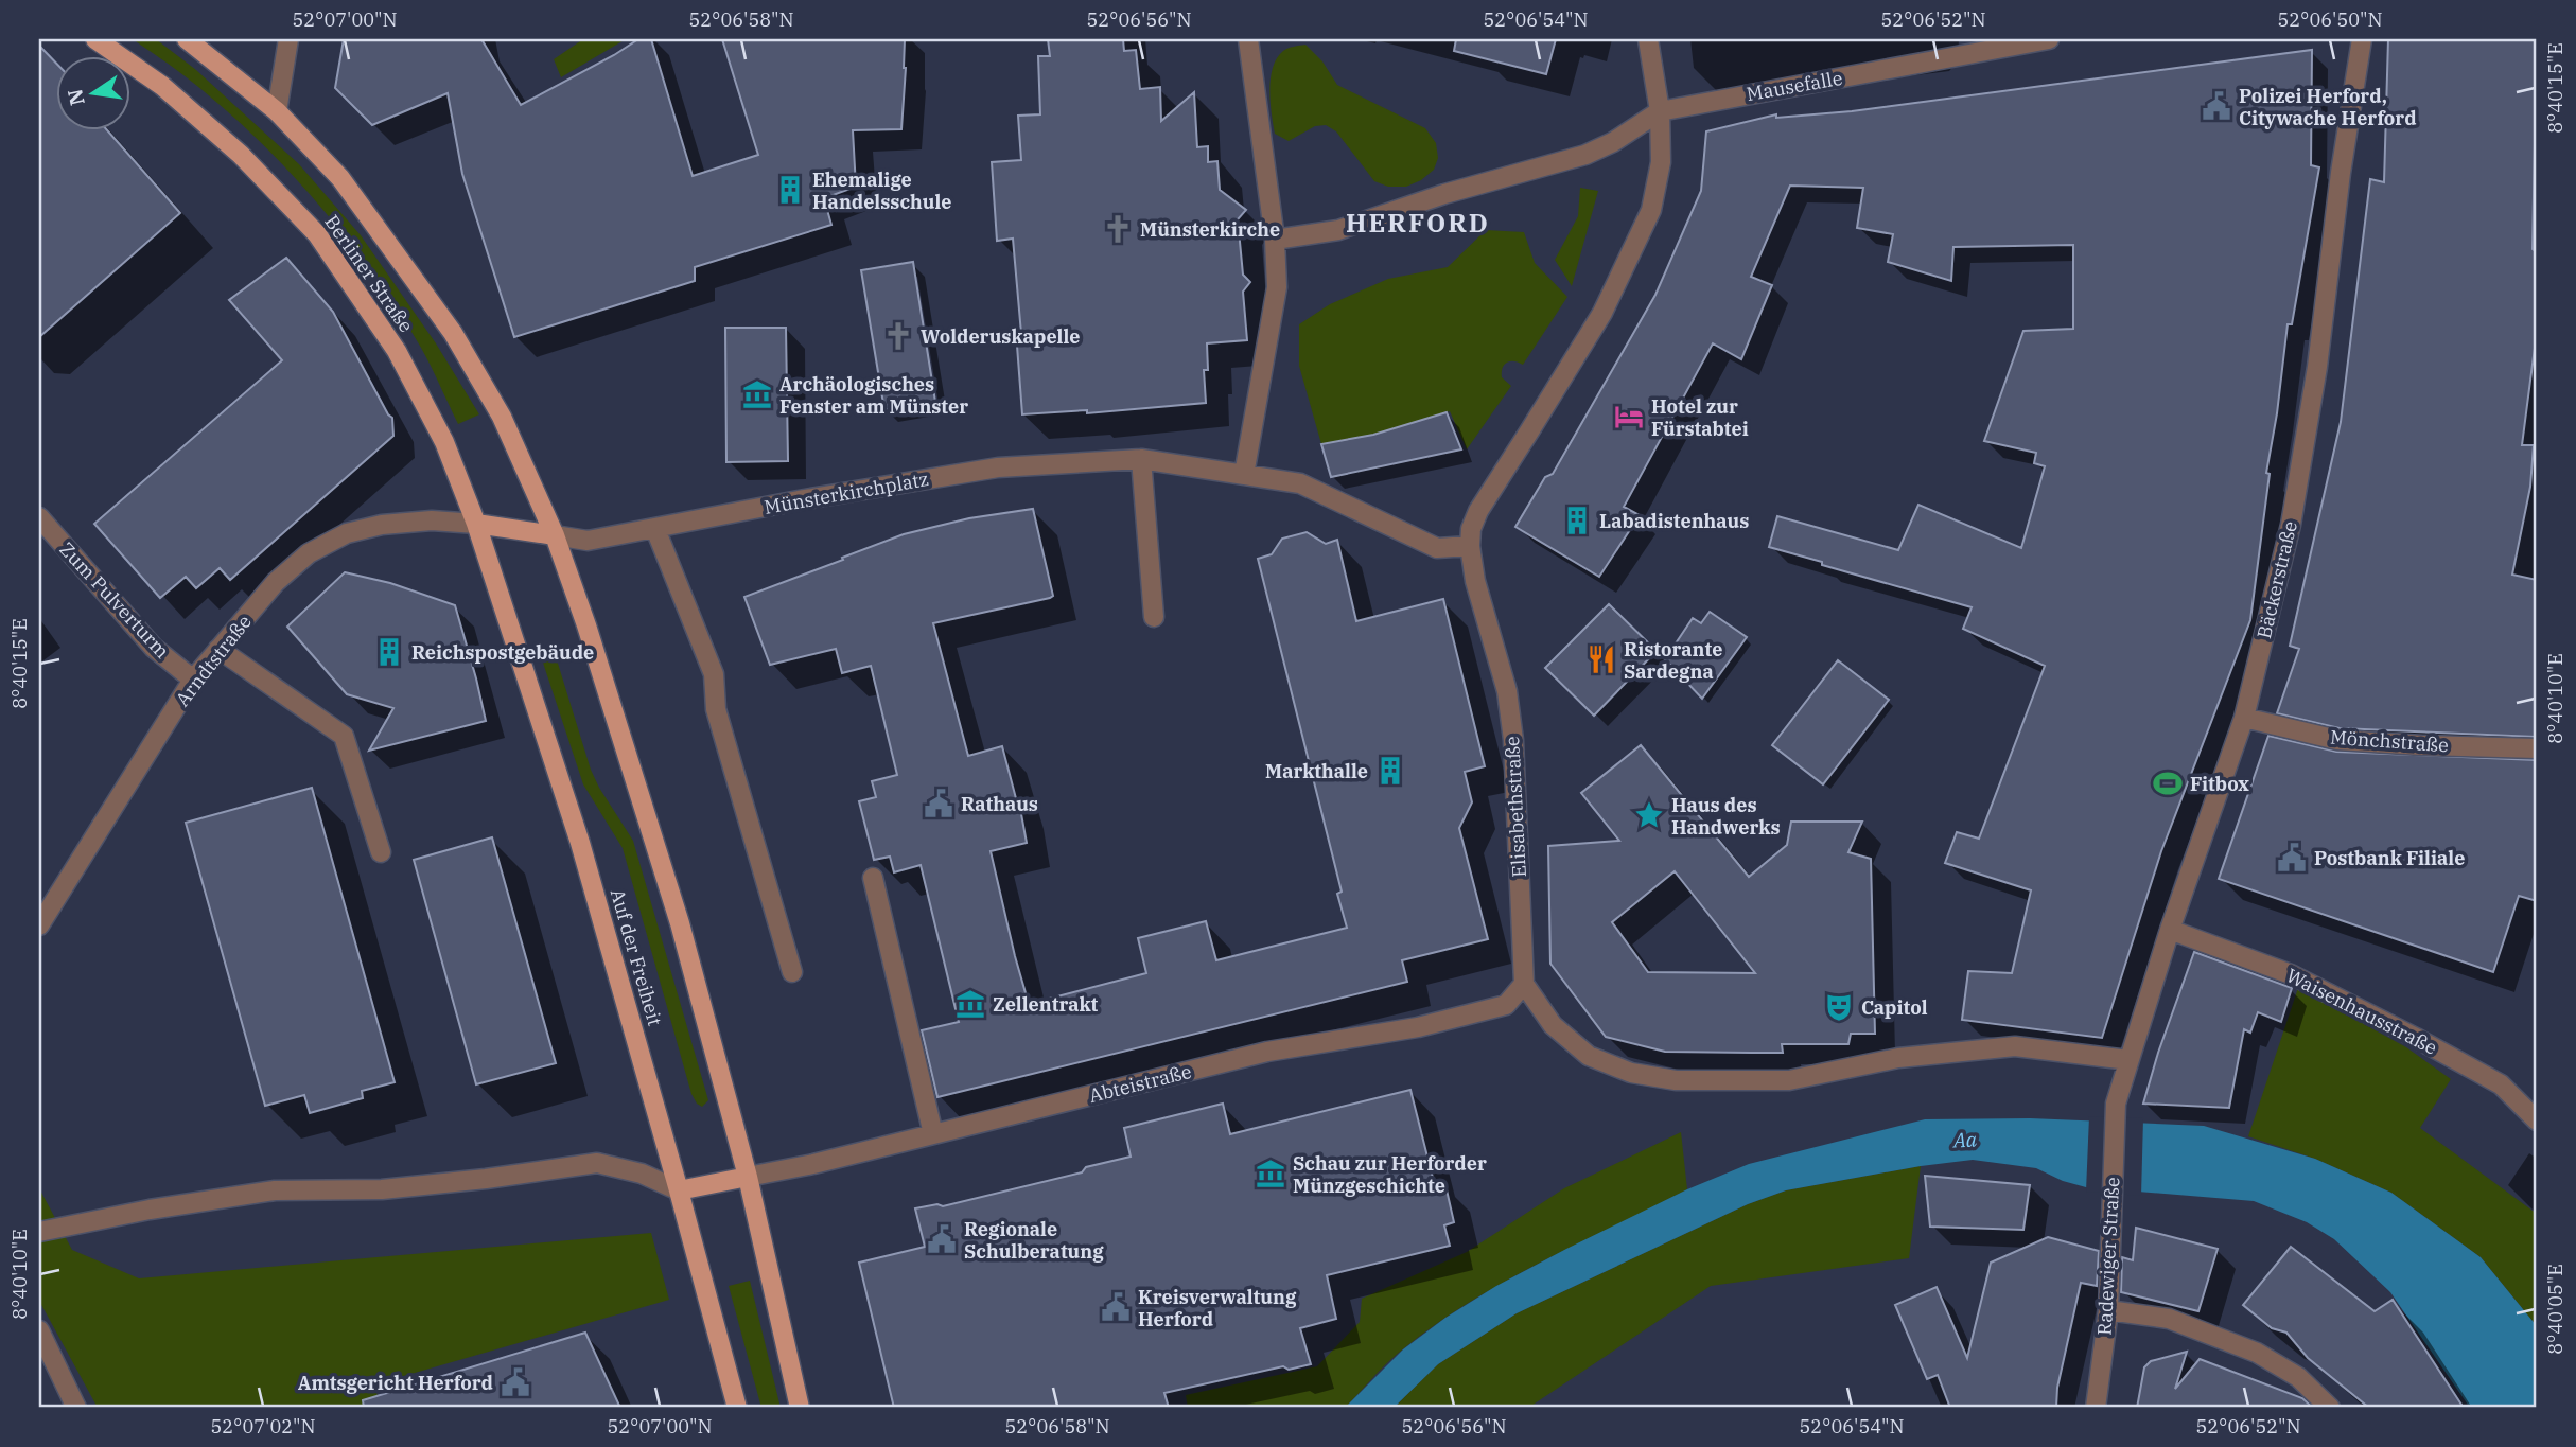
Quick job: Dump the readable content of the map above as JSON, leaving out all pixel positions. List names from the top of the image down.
{
  "streets": {
    "main road": ["Berliner Straße", "Auf der Freiheit"],
    "street": [
      "Mausefalle",
      "Münsterkirchplatz",
      "Bäckerstraße",
      "Zum Pulverturm",
      "Arndtstraße",
      "Mönchstraße",
      "Elisabethstraße",
      "Waisenhausstraße",
      "Abteistraße",
      "Radewiger Straße"
    ]
  },
  "crossings": [
    ["Mausefalle", "Elisabethstraße"],
    ["Berliner Straße", "Münsterkirchplatz"],
    ["Berliner Straße", "Arndtstraße"],
    ["Berliner Straße", "Auf der Freiheit"],
    ["Münsterkirchplatz", "Elisabethstraße"],
    ["Bäckerstraße", "Mönchstraße"],
    ["Bäckerstraße", "Waisenhausstraße"],
    ["Bäckerstraße", "Radewiger Straße"],
    ["Zum Pulverturm", "Arndtstraße"],
    ["Arndtstraße", "Auf der Freiheit"],
    ["Elisabethstraße", "Abteistraße"]
  ],
  "districts": ["HERFORD"],
  "water": ["Aa"],
  "places": {
    "public building": [
      "Polizei Herford, Citywache Herford",
      "Rathaus",
      "Postbank Filiale",
      "Regionale Schulberatung",
      "Kreisverwaltung Herford",
      "Amtsgericht Herford"
    ],
    "building": [
      "Ehemalige Handelsschule",
      "Labadistenhaus",
      "Reichspostgebäude",
      "Markthalle"
    ],
    "church": ["Münsterkirche", "Wolderuskapelle"],
    "museum": ["Archäologisches Fenster am Münster", "Zellentrakt", "Schau zur Herforder Münzgeschichte"],
    "hotel": ["Hotel zur Fürstabtei"],
    "restaurant": ["Ristorante Sardegna"],
    "sports": ["Fitbox"],
    "place": ["Haus des Handwerks"],
    "theatre": ["Capitol"]
  },
  "north": "left",
  "coordinates": [
    "52°07'00\"N",
    "52°06'58\"N",
    "52°06'56\"N",
    "52°06'54\"N",
    "52°06'52\"N",
    "52°06'50\"N",
    "8°40'15\"E",
    "8°40'10\"E",
    "8°40'05\"E",
    "52°07'02\"N"
  ]
}
